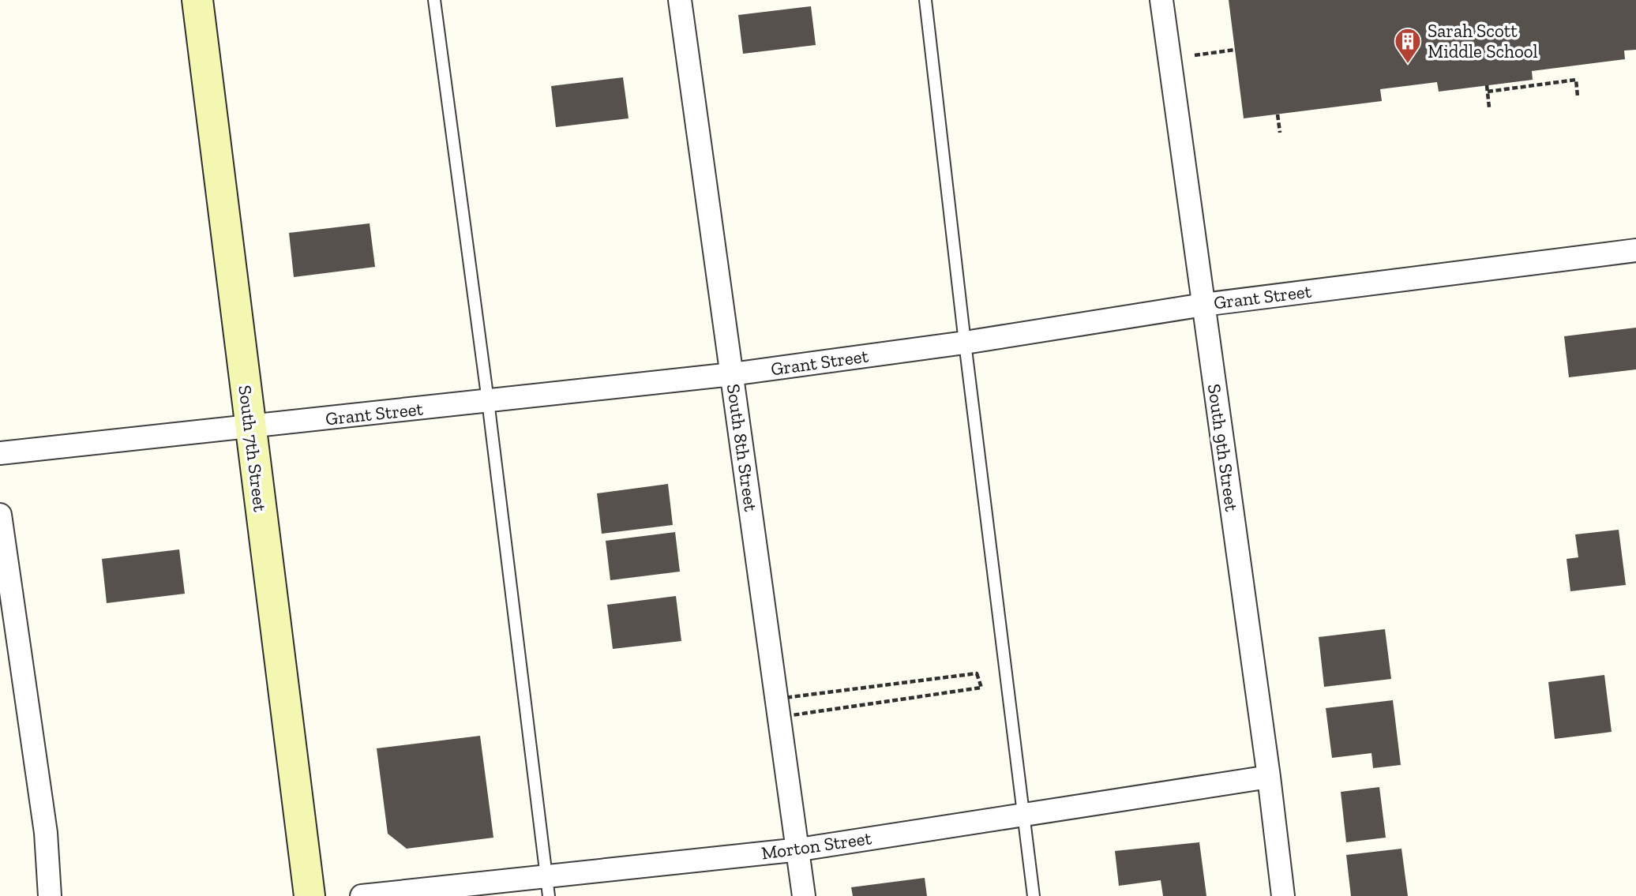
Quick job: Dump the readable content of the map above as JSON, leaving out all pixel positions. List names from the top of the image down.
{
  "streets": {
    "main road": ["South 7th Street"],
    "street": [
      "Grant Street",
      "South 8th Street",
      "South 9th Street",
      "Morton Street"
    ]
  },
  "crossings": [
    ["Grant Street", "South 8th Street"],
    ["Grant Street", "South 9th Street"],
    ["Grant Street", "South 7th Street"],
    ["South 8th Street", "Morton Street"],
    ["South 9th Street", "Morton Street"]
  ],
  "places": {
    "building": ["Sarah Scott Middle School"]
  }
}
